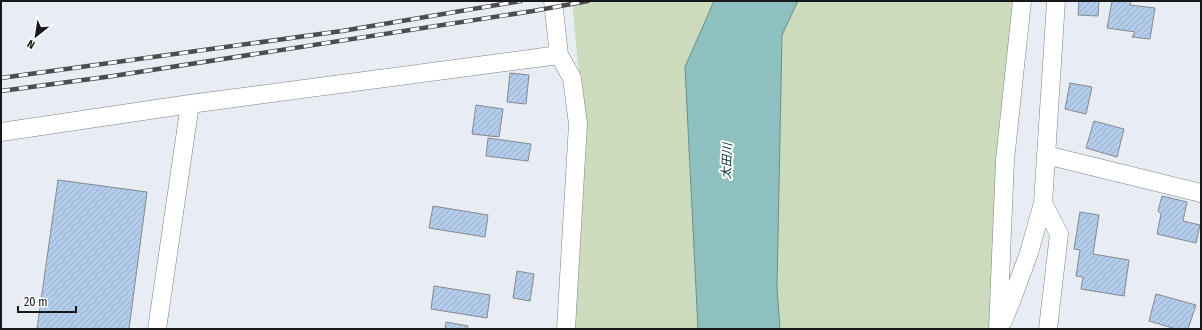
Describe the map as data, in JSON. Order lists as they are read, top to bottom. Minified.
{"water":["太田川"],"scale_bar":"20 m","north":"bottom left"}
